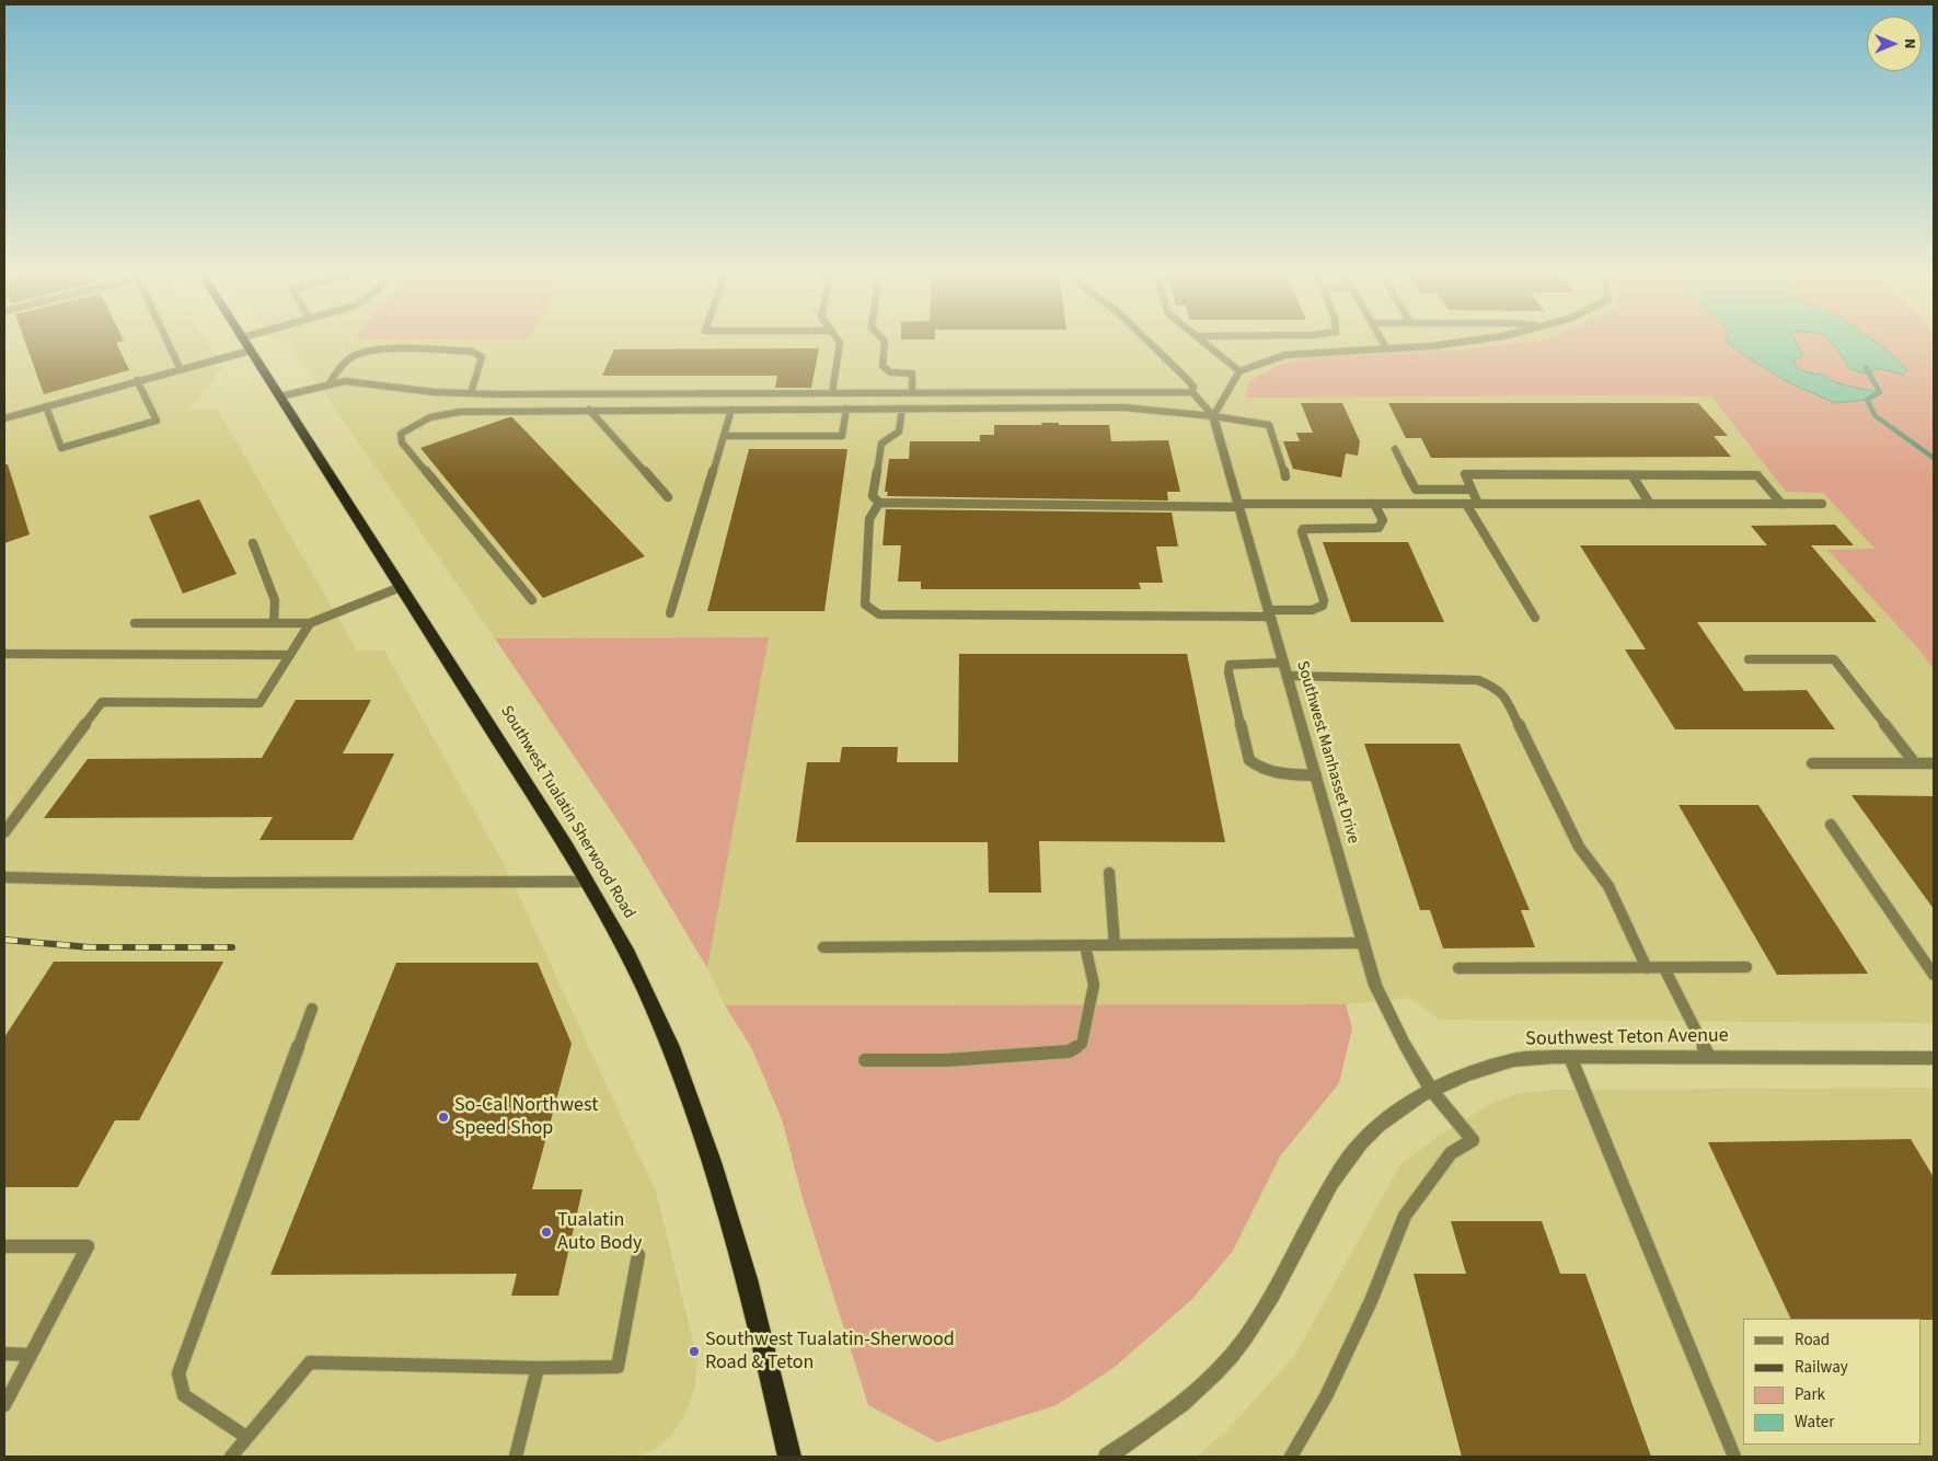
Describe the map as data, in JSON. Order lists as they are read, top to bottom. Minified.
{"streets":{"highway":["Southwest Tualatin Sherwood Road"],"street":["Southwest Manhasset Drive","Southwest Teton Avenue"]},"crossings":[["Southwest Manhasset Drive","Southwest Teton Avenue"]],"places":["So-Cal Northwest Speed Shop","Tualatin Auto Body","Southwest Tualatin-Sherwood Road & Teton"],"legend":["Road","Railway","Park","Water"],"north":"right"}
